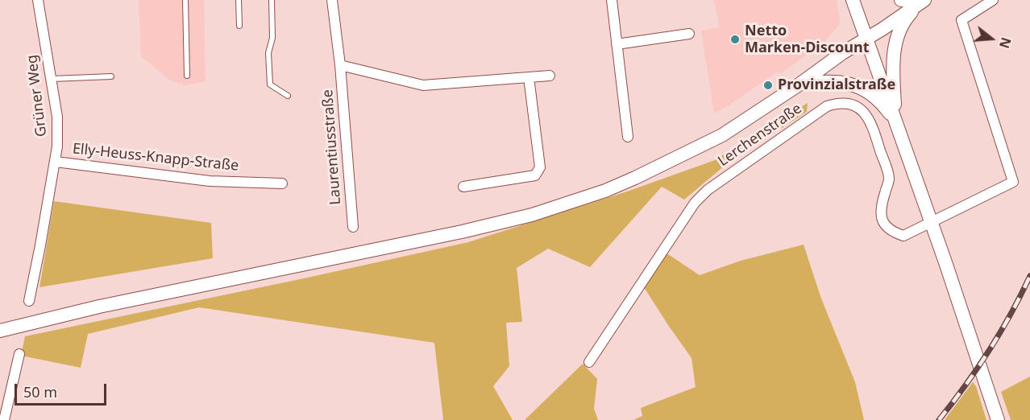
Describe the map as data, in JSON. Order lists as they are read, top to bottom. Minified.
{"streets":{"street":["Grüner Weg","Lerchenstraße","Laurentiusstraße","Elly-Heuss-Knapp-Straße"]},"crossings":[["Grüner Weg","Elly-Heuss-Knapp-Straße"]],"places":["Netto Marken-Discount","Provinzialstraße"],"scale_bar":"50 m","north":"right"}
